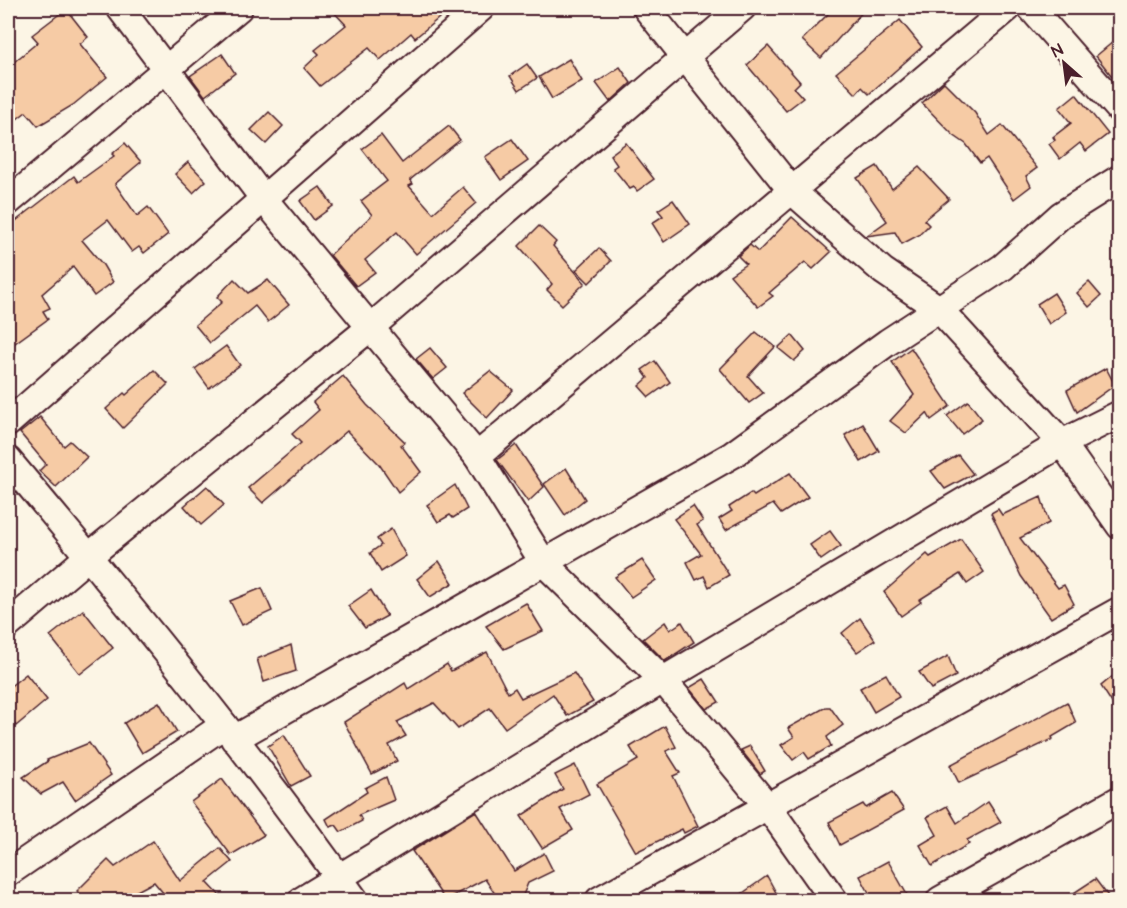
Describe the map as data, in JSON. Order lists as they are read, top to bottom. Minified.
{"north":"top left"}
